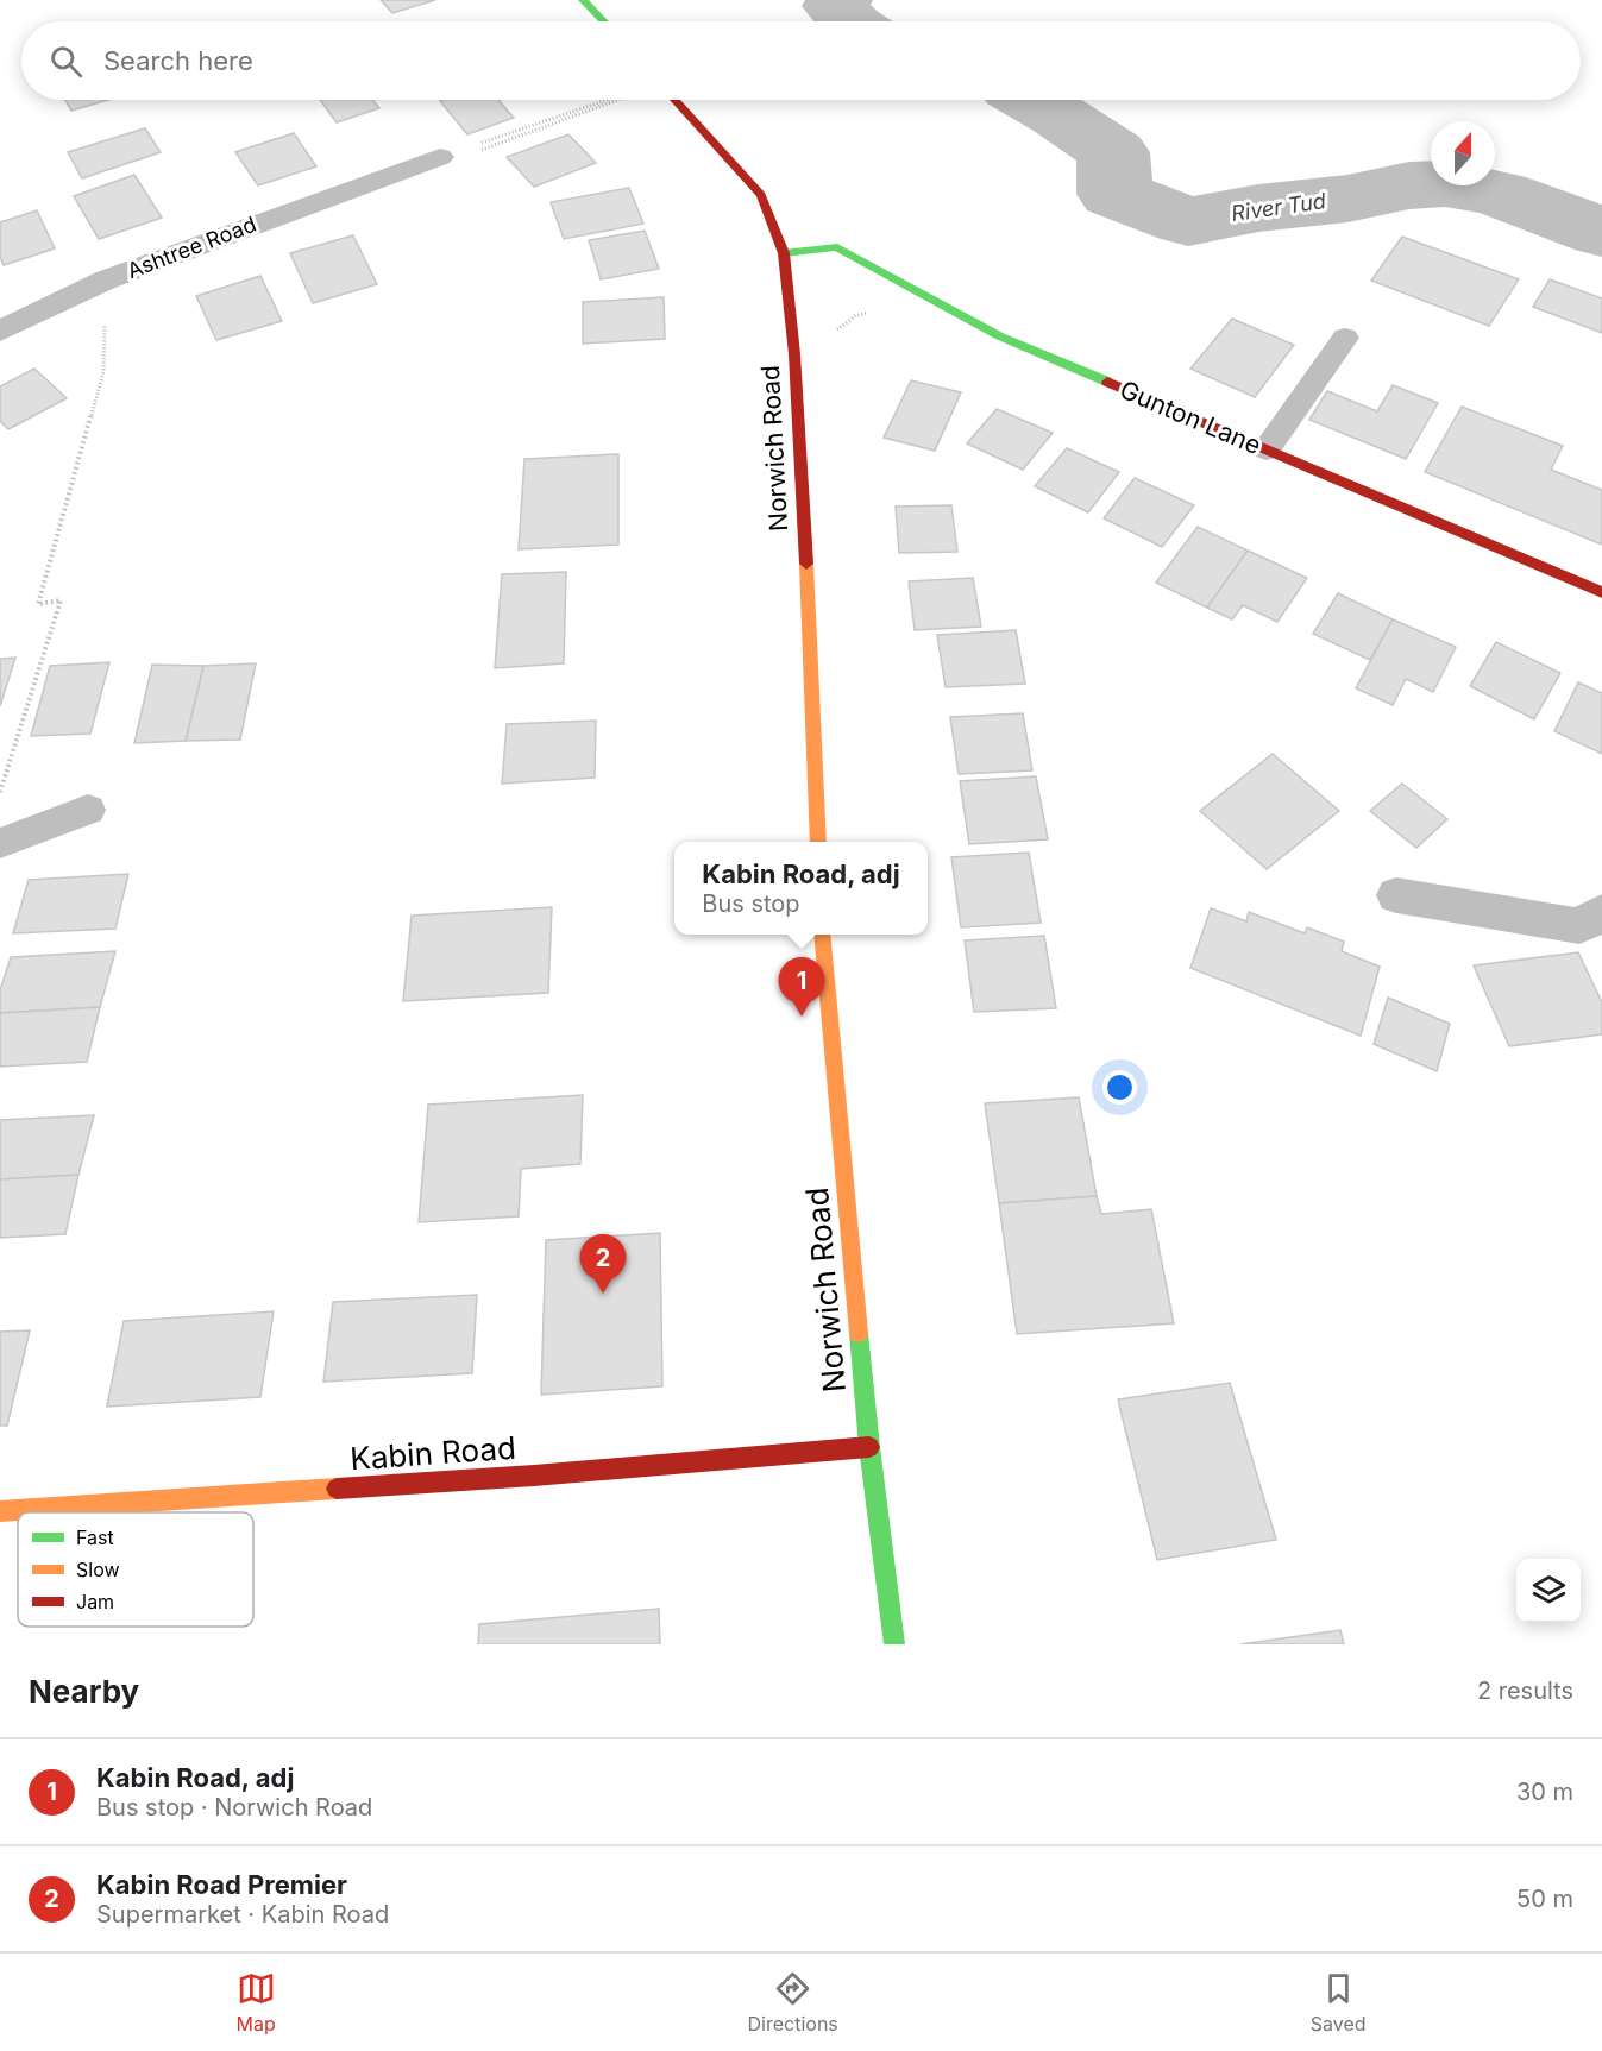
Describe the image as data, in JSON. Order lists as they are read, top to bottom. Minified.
{"streets":{"street":["Ashtree Road","Gunton Lane","Norwich Road","Kabin Road"]},"crossings":[["Gunton Lane","Norwich Road"],["Norwich Road","Kabin Road"]],"water":["River Tud"],"legend":["Fast","Slow","Jam"],"north":"top","page":{"search":"Search here","popup":["Kabin Road, adj","Bus stop"],"pins":["1","2"],"heading":["Nearby","2 results"],"list":[{"mark":"1","name":"Kabin Road, adj","note":"Bus stop · Norwich Road","value":"30 m"},{"mark":"2","name":"Kabin Road Premier","note":"Supermarket · Kabin Road","value":"50 m"}],"nav":["Map","Directions","Saved"]}}
